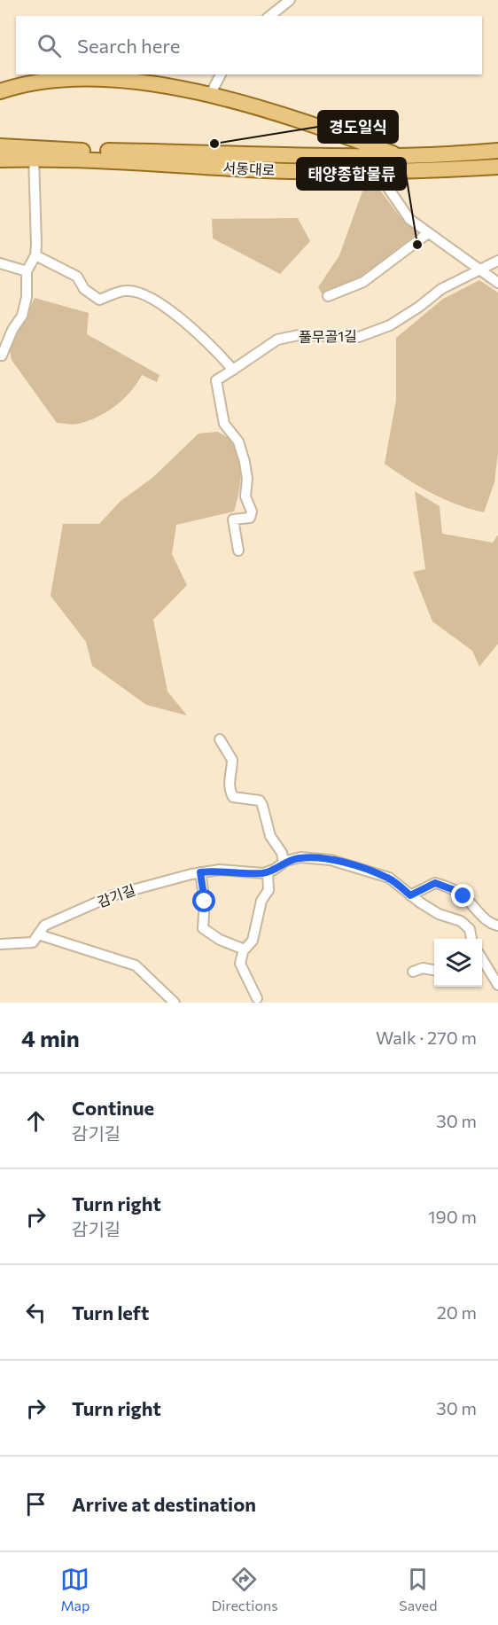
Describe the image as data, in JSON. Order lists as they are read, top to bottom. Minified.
{"streets":{"main road":["서동대로"],"street":["풀무골1길","감기길"]},"places":["경도일식","태양종합물류"],"page":{"search":"Search here","heading":["4 min","Walk · 270 m"],"list":[["Continue","감기길","30 m"],["Turn right","감기길","190 m"],["Turn left","20 m"],["Turn right","30 m"],"Arrive at destination"],"nav":["Map","Directions","Saved"]}}
